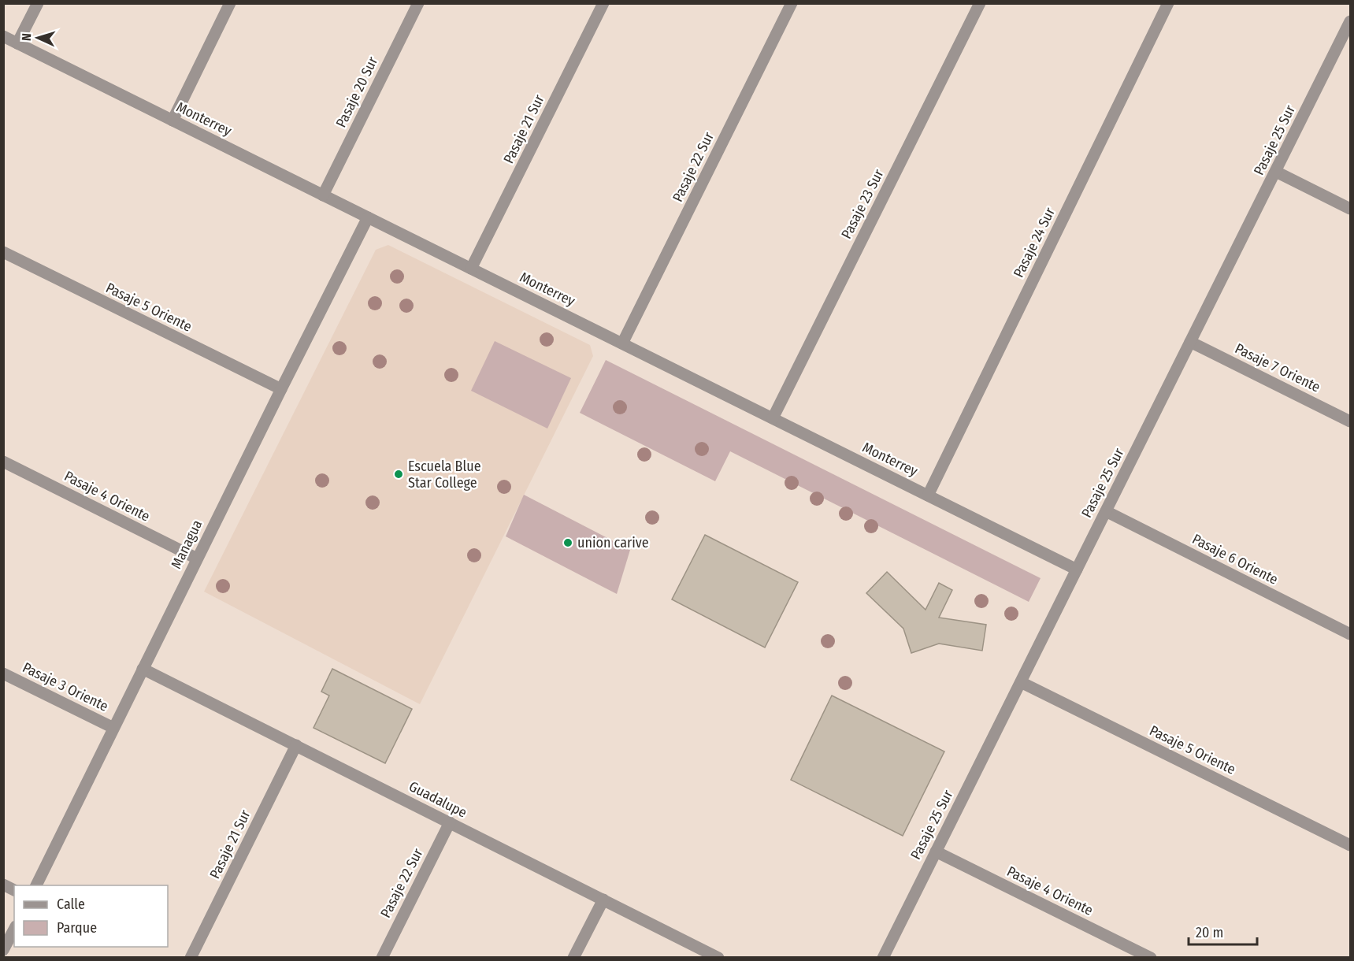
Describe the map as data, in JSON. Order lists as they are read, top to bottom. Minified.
{"streets":{"street":["Pasaje 20 Sur","Monterrey","Pasaje 21 Sur","Pasaje 25 Sur","Pasaje 22 Sur","Pasaje 23 Sur","Pasaje 24 Sur","Pasaje 5 Oriente","Pasaje 7 Oriente","Pasaje 4 Oriente","Managua","Pasaje 6 Oriente","Pasaje 3 Oriente","Guadalupe"]},"crossings":[["Pasaje 20 Sur","Monterrey"],["Monterrey","Pasaje 21 Sur"],["Monterrey","Pasaje 25 Sur"],["Monterrey","Pasaje 22 Sur"],["Monterrey","Pasaje 23 Sur"],["Monterrey","Pasaje 24 Sur"],["Monterrey","Managua"],["Pasaje 21 Sur","Guadalupe"],["Pasaje 25 Sur","Pasaje 5 Oriente"],["Pasaje 25 Sur","Pasaje 7 Oriente"],["Pasaje 25 Sur","Pasaje 4 Oriente"],["Pasaje 25 Sur","Pasaje 6 Oriente"],["Pasaje 22 Sur","Guadalupe"],["Pasaje 5 Oriente","Managua"],["Pasaje 4 Oriente","Managua"],["Managua","Pasaje 3 Oriente"],["Managua","Guadalupe"]],"places":["Escuela Blue Star College","union carive"],"legend":["Calle","Parque"],"scale_bar":"20 m","north":"left"}
